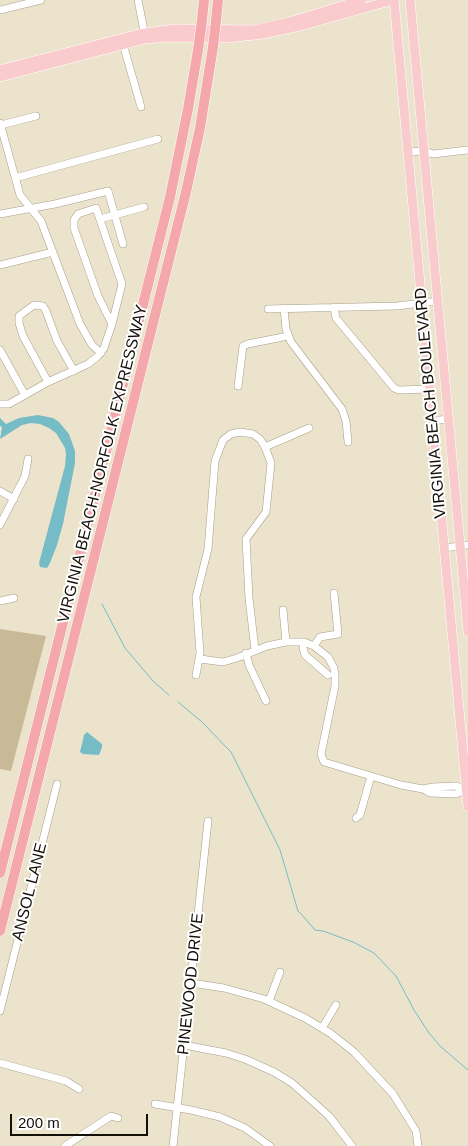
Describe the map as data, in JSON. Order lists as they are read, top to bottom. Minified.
{"streets":{"highway":["VIRGINIA BEACH-NORFOLK EXPRESSWAY"],"main road":["VIRGINIA BEACH BOULEVARD"],"street":["ANSOL LANE","PINEWOOD DRIVE"]},"scale_bar":"200 m"}
